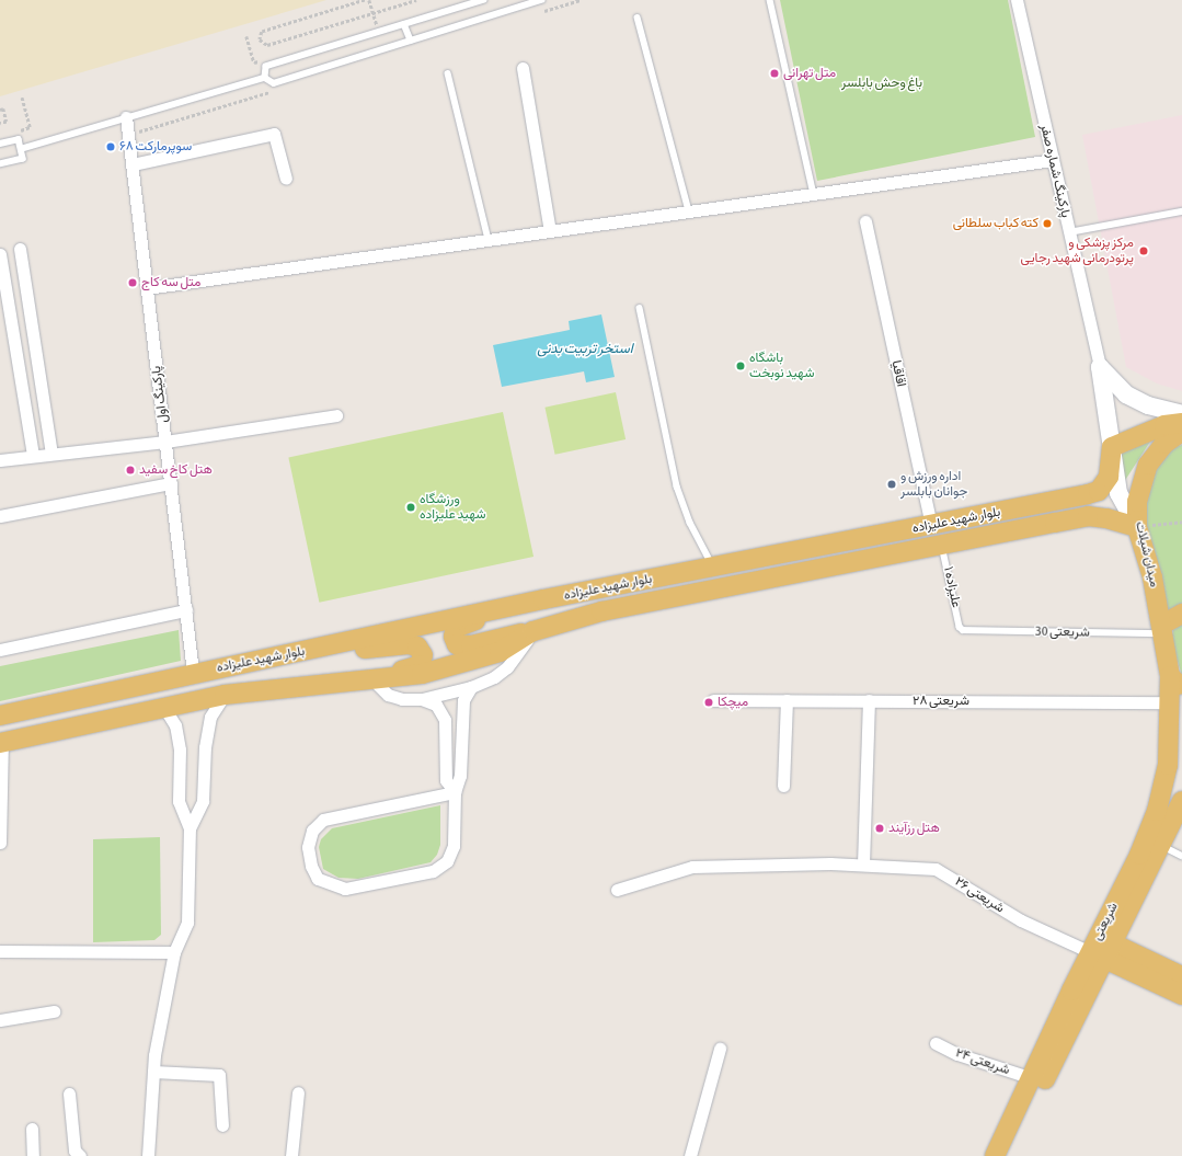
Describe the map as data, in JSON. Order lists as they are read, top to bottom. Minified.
{"streets":{"main road":["بلوار شهید علیزاده","میدان شیلات","شریعتی"],"street":["پارکینگ شماره صفر","اقاقیا","پارکینگ اول","شریعتی ۲۸","شریعتی ۲۶","شریعتی ۲۴"],"lane":["علیزاده ۱","شریعتی 30"]},"crossings":[["اقاقیا","بلوار شهید علیزاده"],["پارکینگ اول","بلوار شهید علیزاده"],["بلوار شهید علیزاده","میدان شیلات"],["بلوار شهید علیزاده","علیزاده ۱"],["میدان شیلات","شریعتی 30"],["میدان شیلات","شریعتی ۲۸"],["میدان شیلات","شریعتی"],["علیزاده ۱","شریعتی 30"],["شریعتی ۲۸","شریعتی"],["شریعتی ۲۶","شریعتی"],["شریعتی","شریعتی ۲۴"]],"water":["استخر تربیت بدنی"],"parks":["باغ وحش بابلسر"],"places":["متل تهرانی","سوپرمارکت ۶۸","کته کباب سلطانی","مرکز پزشکی و پرتودرمانی شهید رجایی","متل سه کاج","باشگاه شهید نوبخت","هتل کاخ سفید","اداره ورزش و جوانان بابلسر","ورزشگاه شهید علیزاده","میچکا","هتل رزآیند"]}
